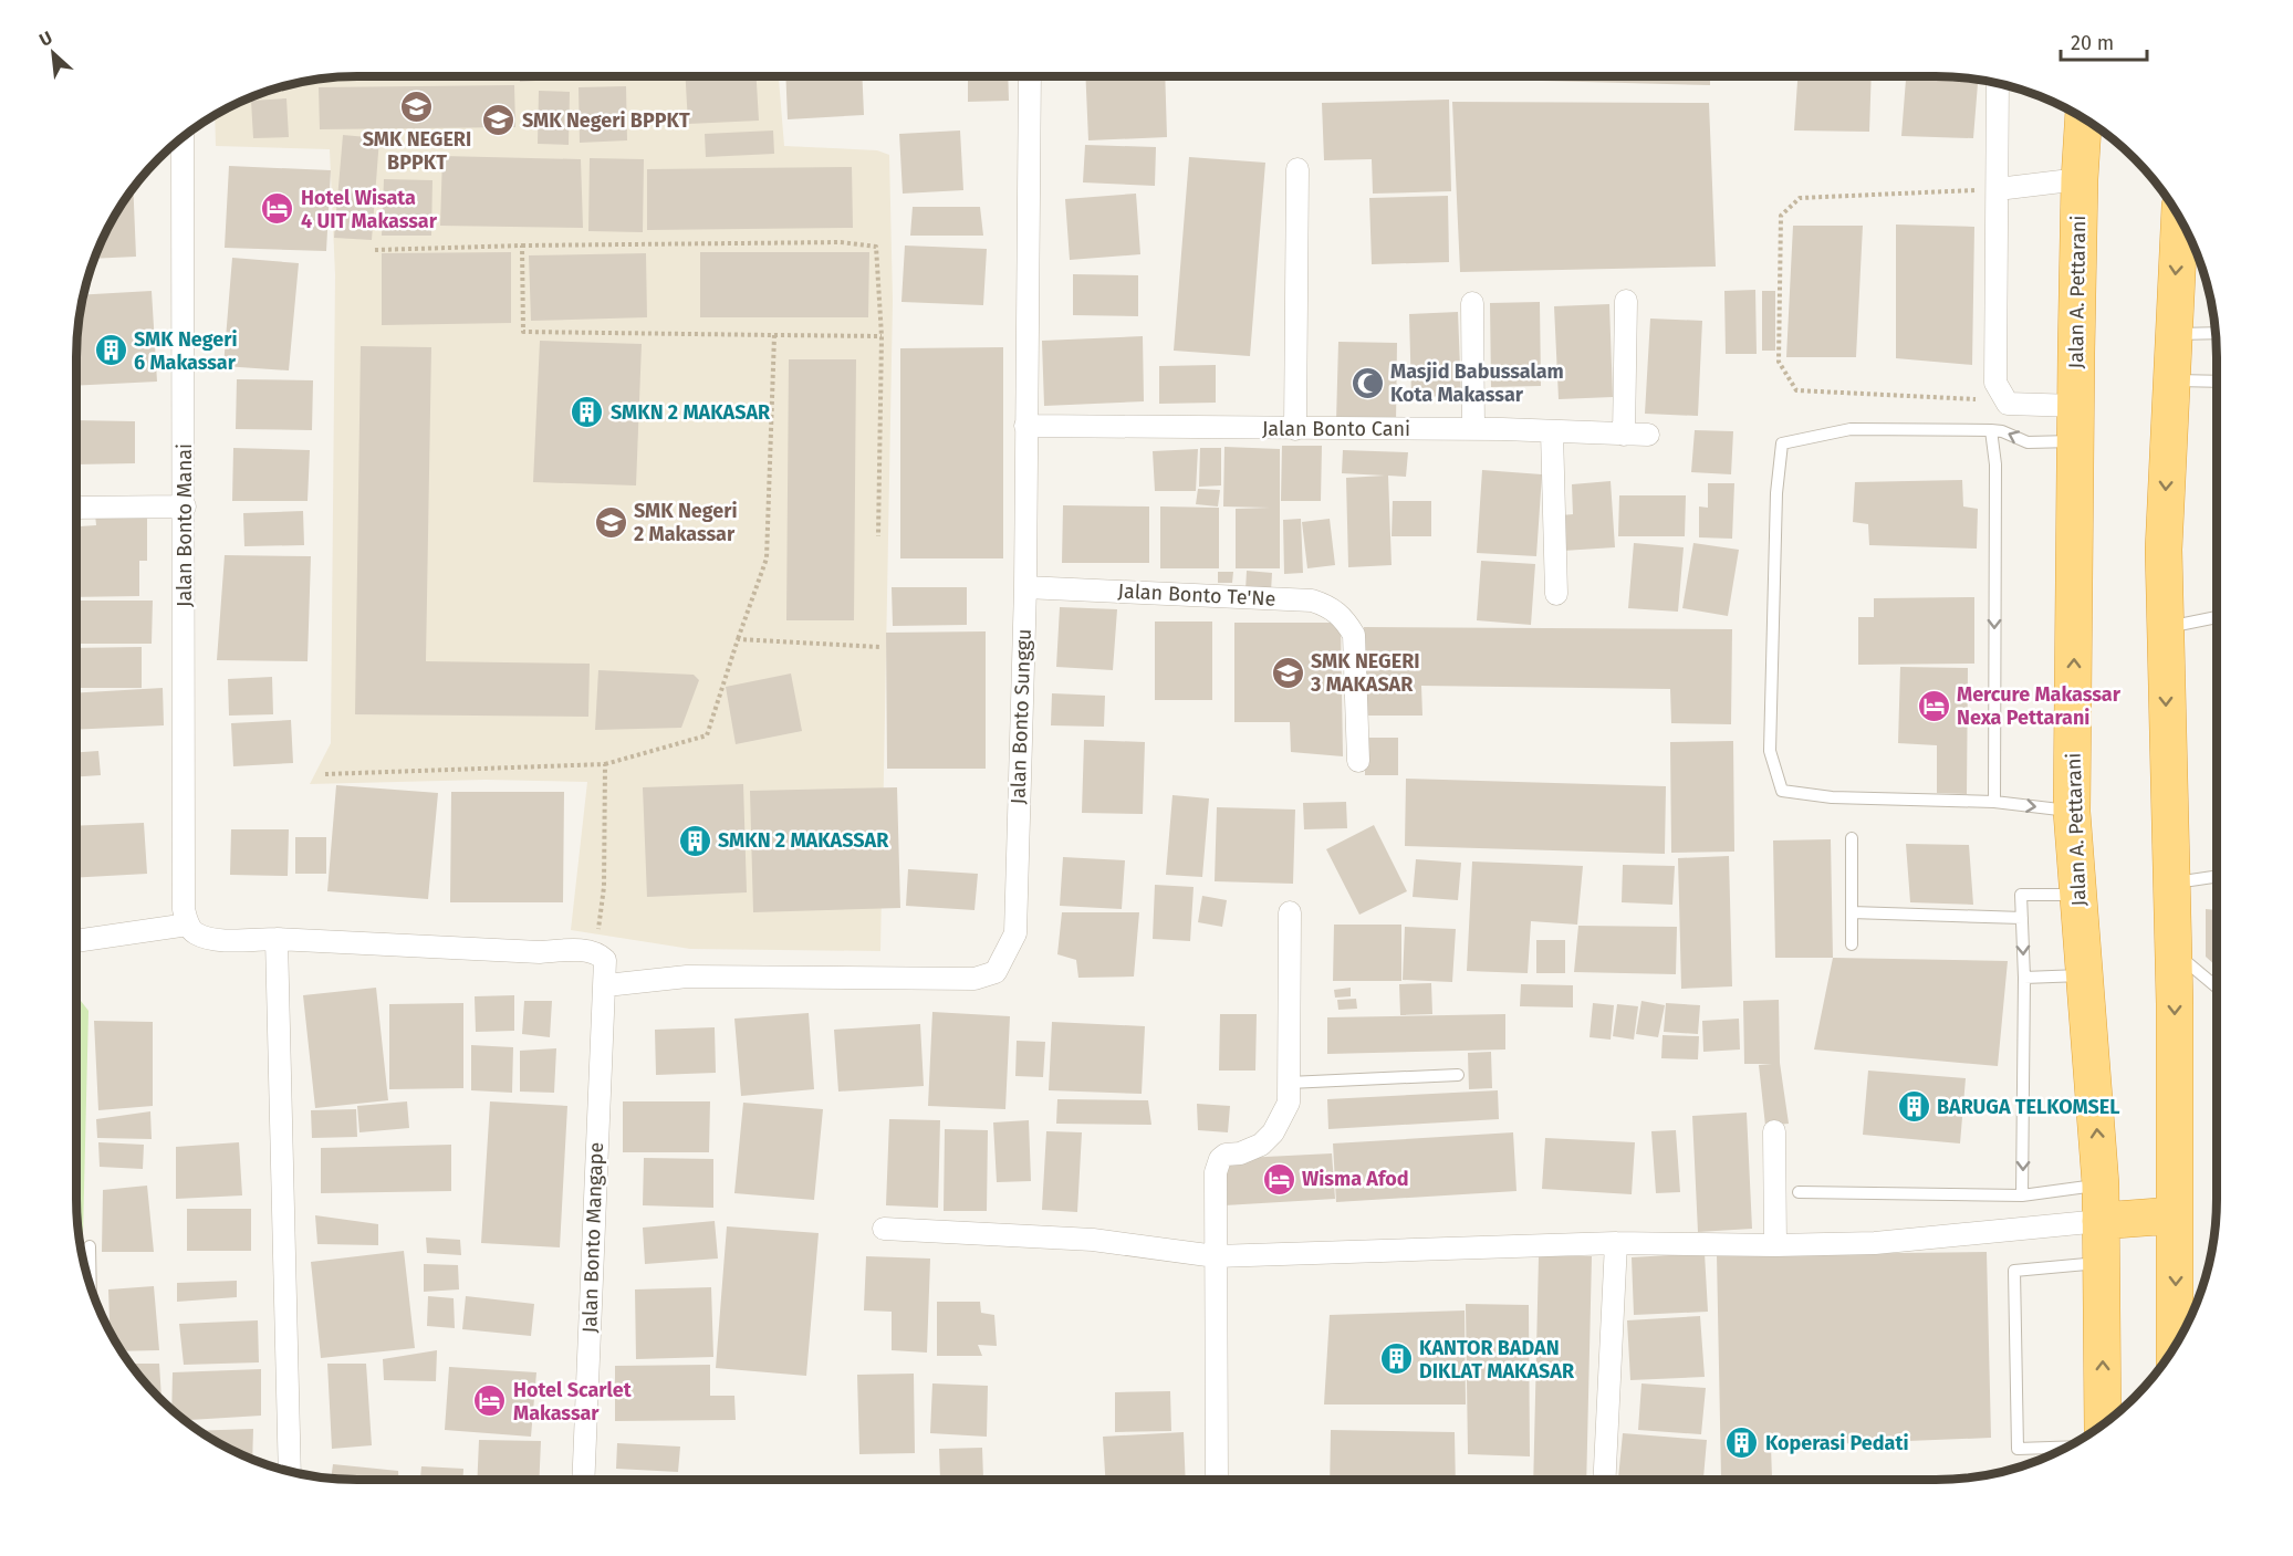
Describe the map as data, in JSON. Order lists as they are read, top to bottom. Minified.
{"streets":{"highway":["Jalan A. Pettarani"],"street":["Jalan Bonto Cani","Jalan Bonto Manai","Jalan Bonto Te'Ne","Jalan Bonto Sunggu","Jalan Bonto Mangape"]},"crossings":[["Jalan Bonto Cani","Jalan Bonto Sunggu"],["Jalan Bonto Te'Ne","Jalan Bonto Sunggu"],["Jalan Bonto Sunggu","Jalan Bonto Mangape"]],"places":{"school or university":["SMK NEGERI BPPKT","SMK Negeri BPPKT","SMK Negeri 2 Makassar","SMK NEGERI 3 MAKASAR"],"hotel":["Hotel Wisata 4 UIT Makassar","Mercure Makassar Nexa Pettarani","Wisma Afod","Hotel Scarlet Makassar"],"building":["SMK Negeri 6 Makassar","SMKN 2 MAKASAR","SMKN 2 MAKASSAR","BARUGA TELKOMSEL","KANTOR BADAN DIKLAT MAKASAR","Koperasi Pedati"],"mosque":["Masjid Babussalam Kota Makassar"]},"scale_bar":"20 m","north":"top left"}
